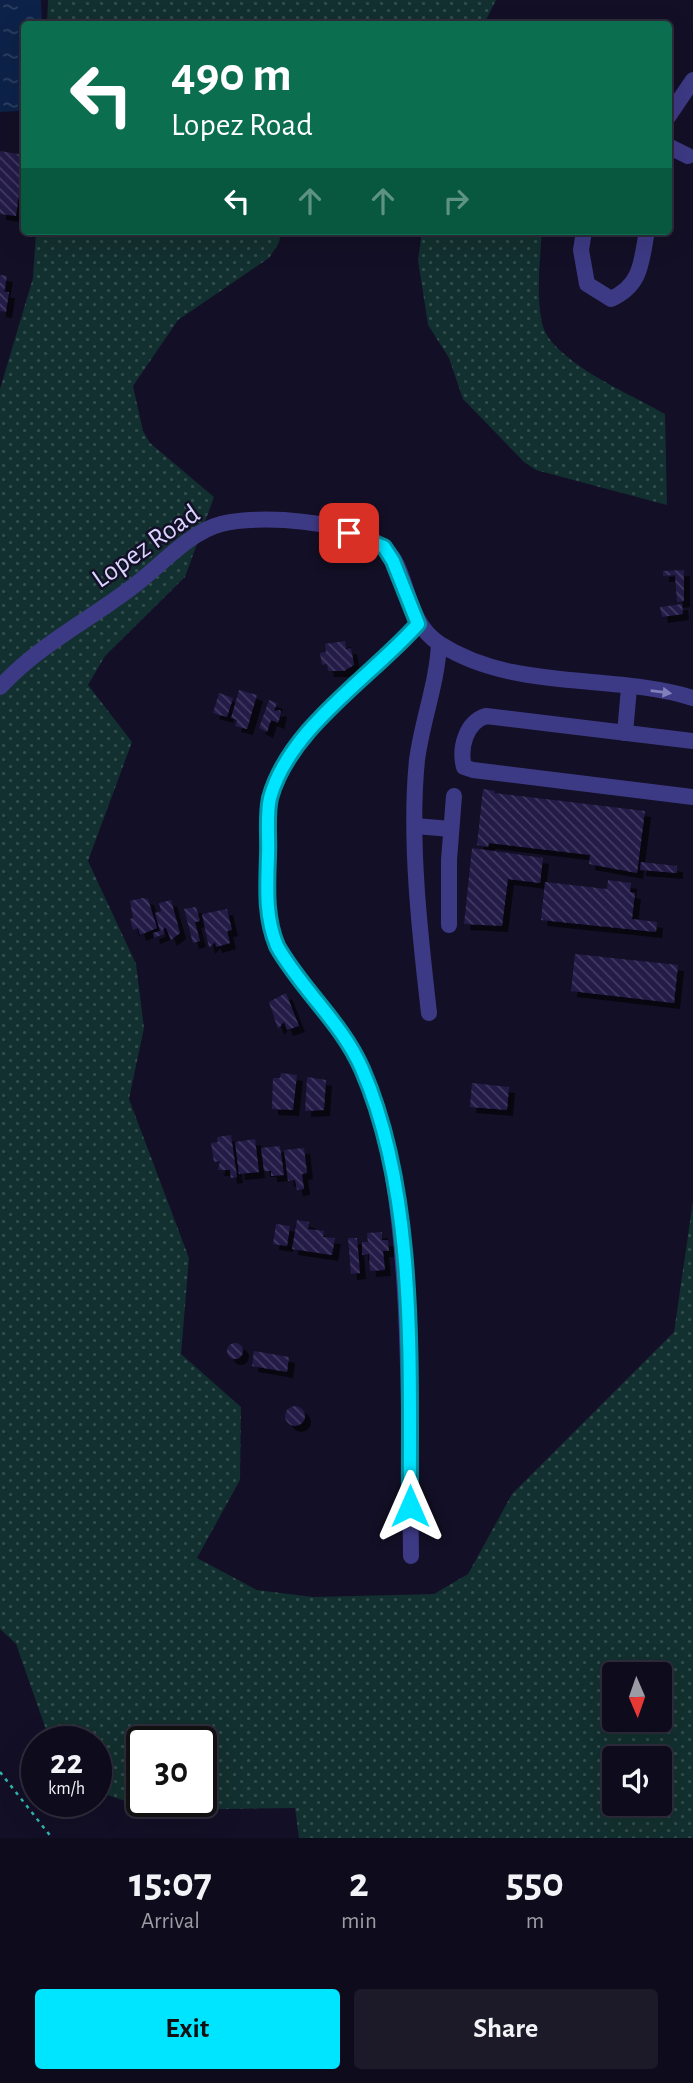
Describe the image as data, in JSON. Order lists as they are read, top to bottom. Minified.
{"streets":{"street":["Lopez Road"]},"north":"bottom","page":{"turn":["490 m","Lopez Road"],"speed":"22 km/h","limit":"30","eta":["15:07","Arrival","2","min","550","m"],"buttons":["Exit","Share"]}}
